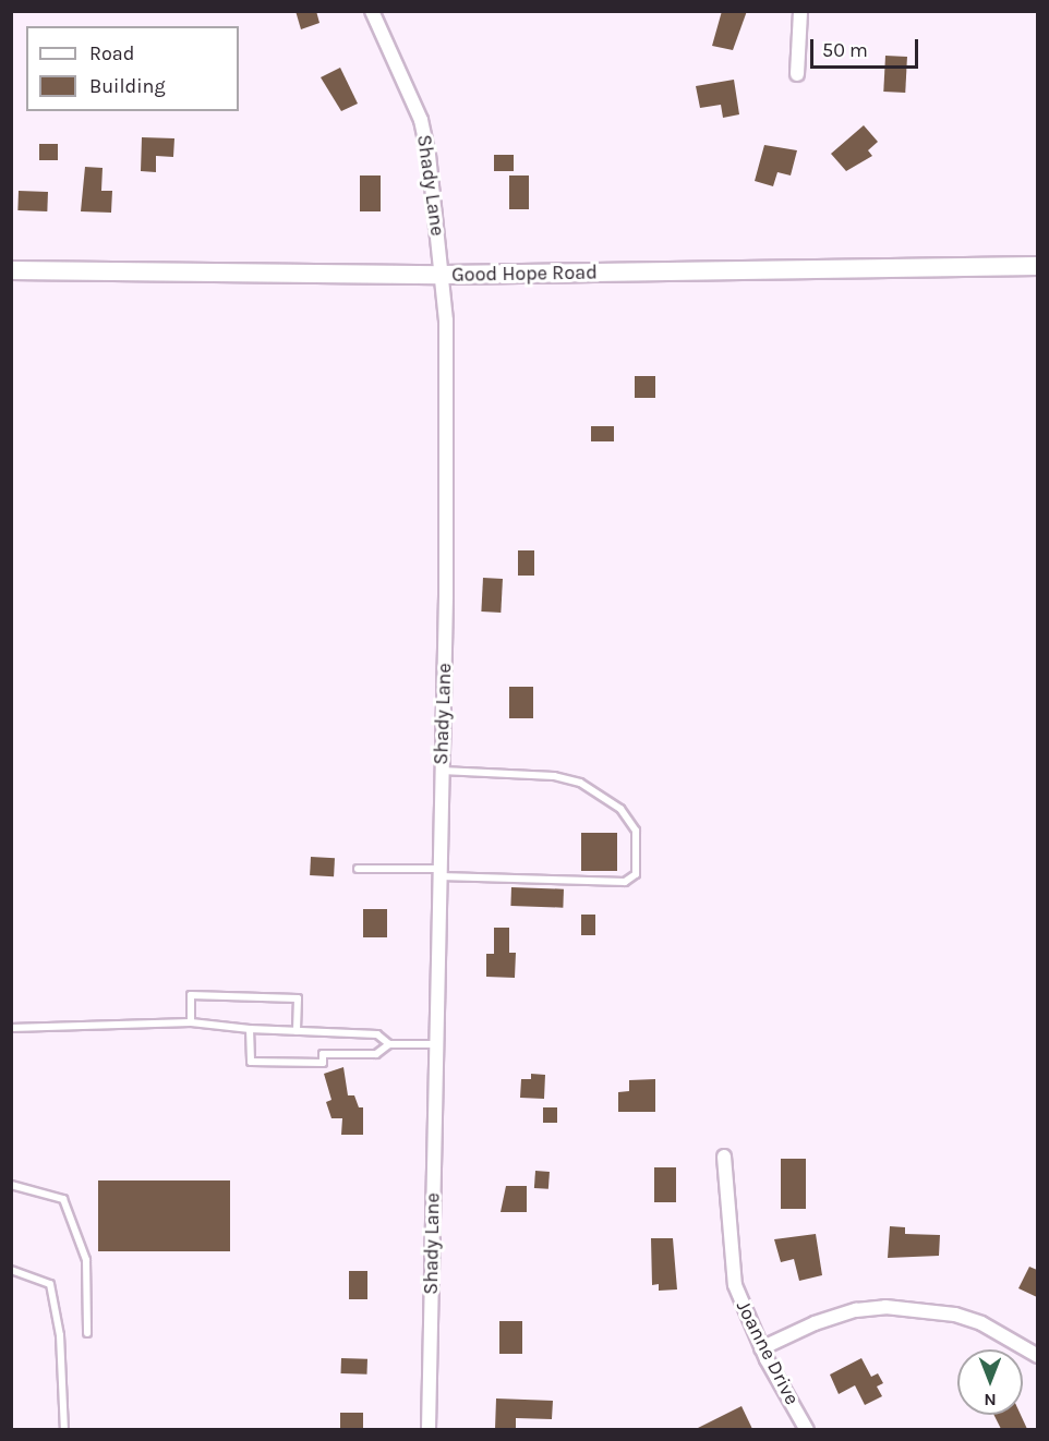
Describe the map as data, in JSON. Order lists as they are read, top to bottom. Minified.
{"streets":{"main road":["Good Hope Road"],"street":["Shady Lane","Joanne Drive"]},"crossings":[["Shady Lane","Good Hope Road"]],"legend":["Road","Building"],"scale_bar":"50 m","north":"bottom"}
